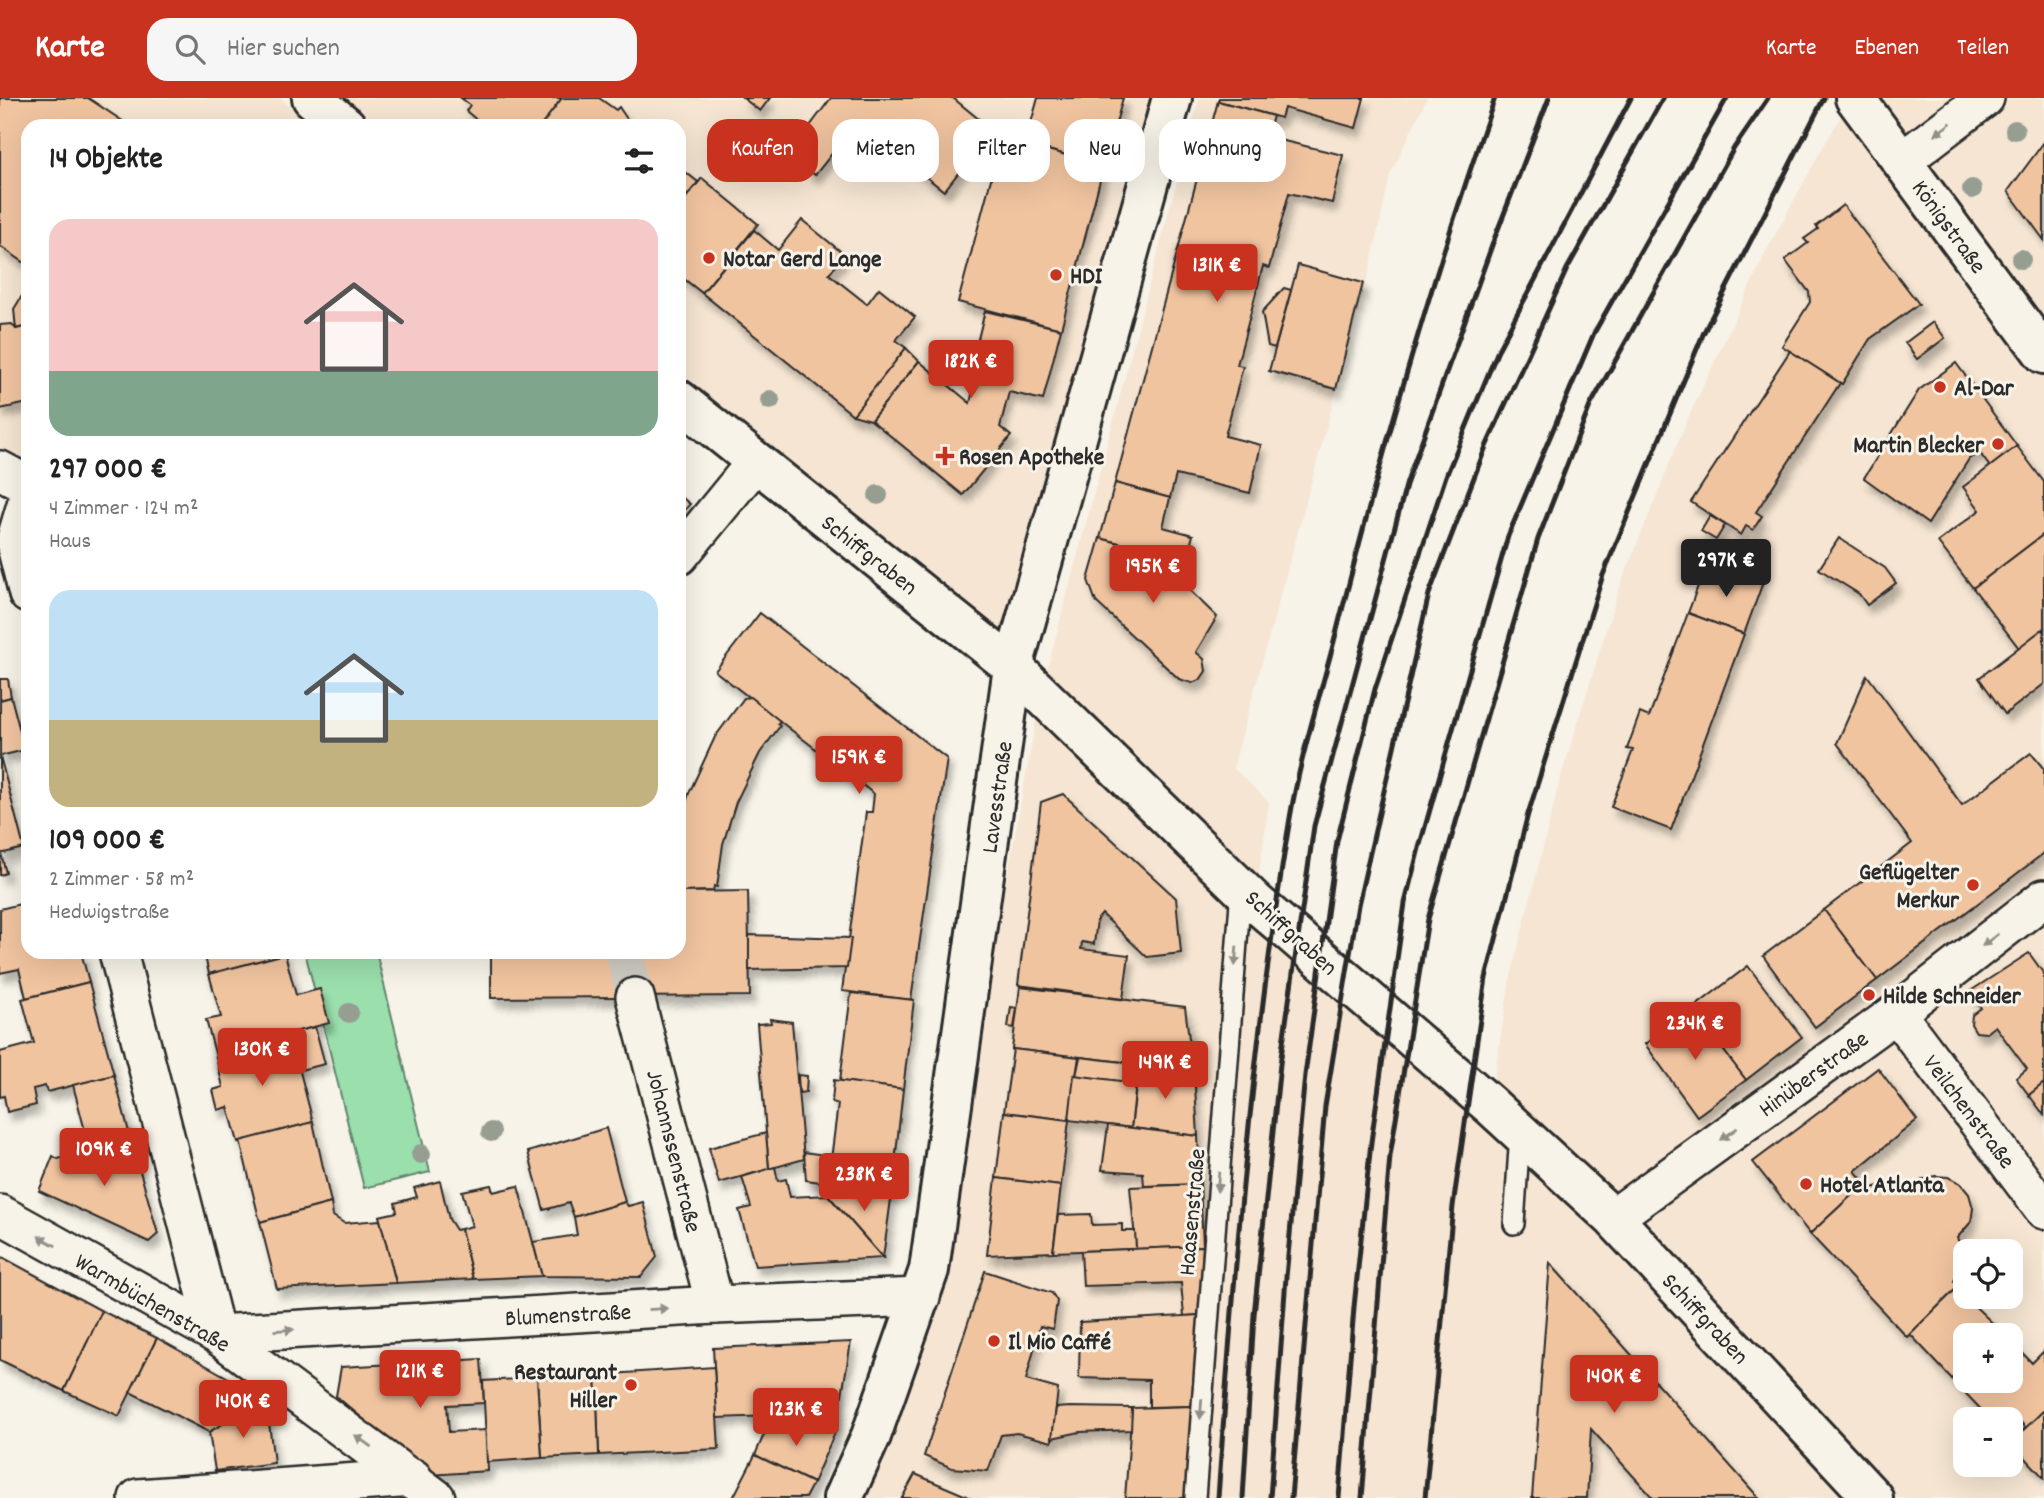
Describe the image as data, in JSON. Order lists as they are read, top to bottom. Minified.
{"streets":{"street":["Königstraße","Schiffgraben","Lavesstraße","Hinüberstraße","Veilchenstraße","Johannssenstraße","Warmbüchenstraße","Blumenstraße"],"lane":["Haasenstraße"]},"crossings":[["Schiffgraben","Lavesstraße"],["Schiffgraben","Hinüberstraße"],["Schiffgraben","Haasenstraße"],["Lavesstraße","Blumenstraße"],["Hinüberstraße","Veilchenstraße"],["Johannssenstraße","Blumenstraße"],["Warmbüchenstraße","Blumenstraße"]],"one_way":["Hinüberstraße","Haasenstraße","Warmbüchenstraße"],"places":{"other":["Notar Gerd Lange","HDI","Al-Dar","Martin Blecker","Geflügelter Merkur","Hilde Schneider","Hotel Atlanta","Il Mio Caffé","Restaurant Hiller"],"health":["Rosen Apotheke"]},"page":{"header":"Karte","search":"Hier suchen","nav":["Karte","Ebenen","Teilen"],"chip":["Kaufen","Mieten","Filter","Neu","Wohnung"],"heading":"14 Objekte","list":[{"name":"297 000 €","note":"4 Zimmer · 124 m² · Haus"},{"name":"109 000 €","note":"2 Zimmer · 58 m² · Hedwigstraße"}],"price":["131K €","182K €","297K €","195K €","159K €","234K €","130K €","149K €","109K €","238K €","121K €","140K €","140K €","123K €"],"map_buttons":["+","−"]}}
